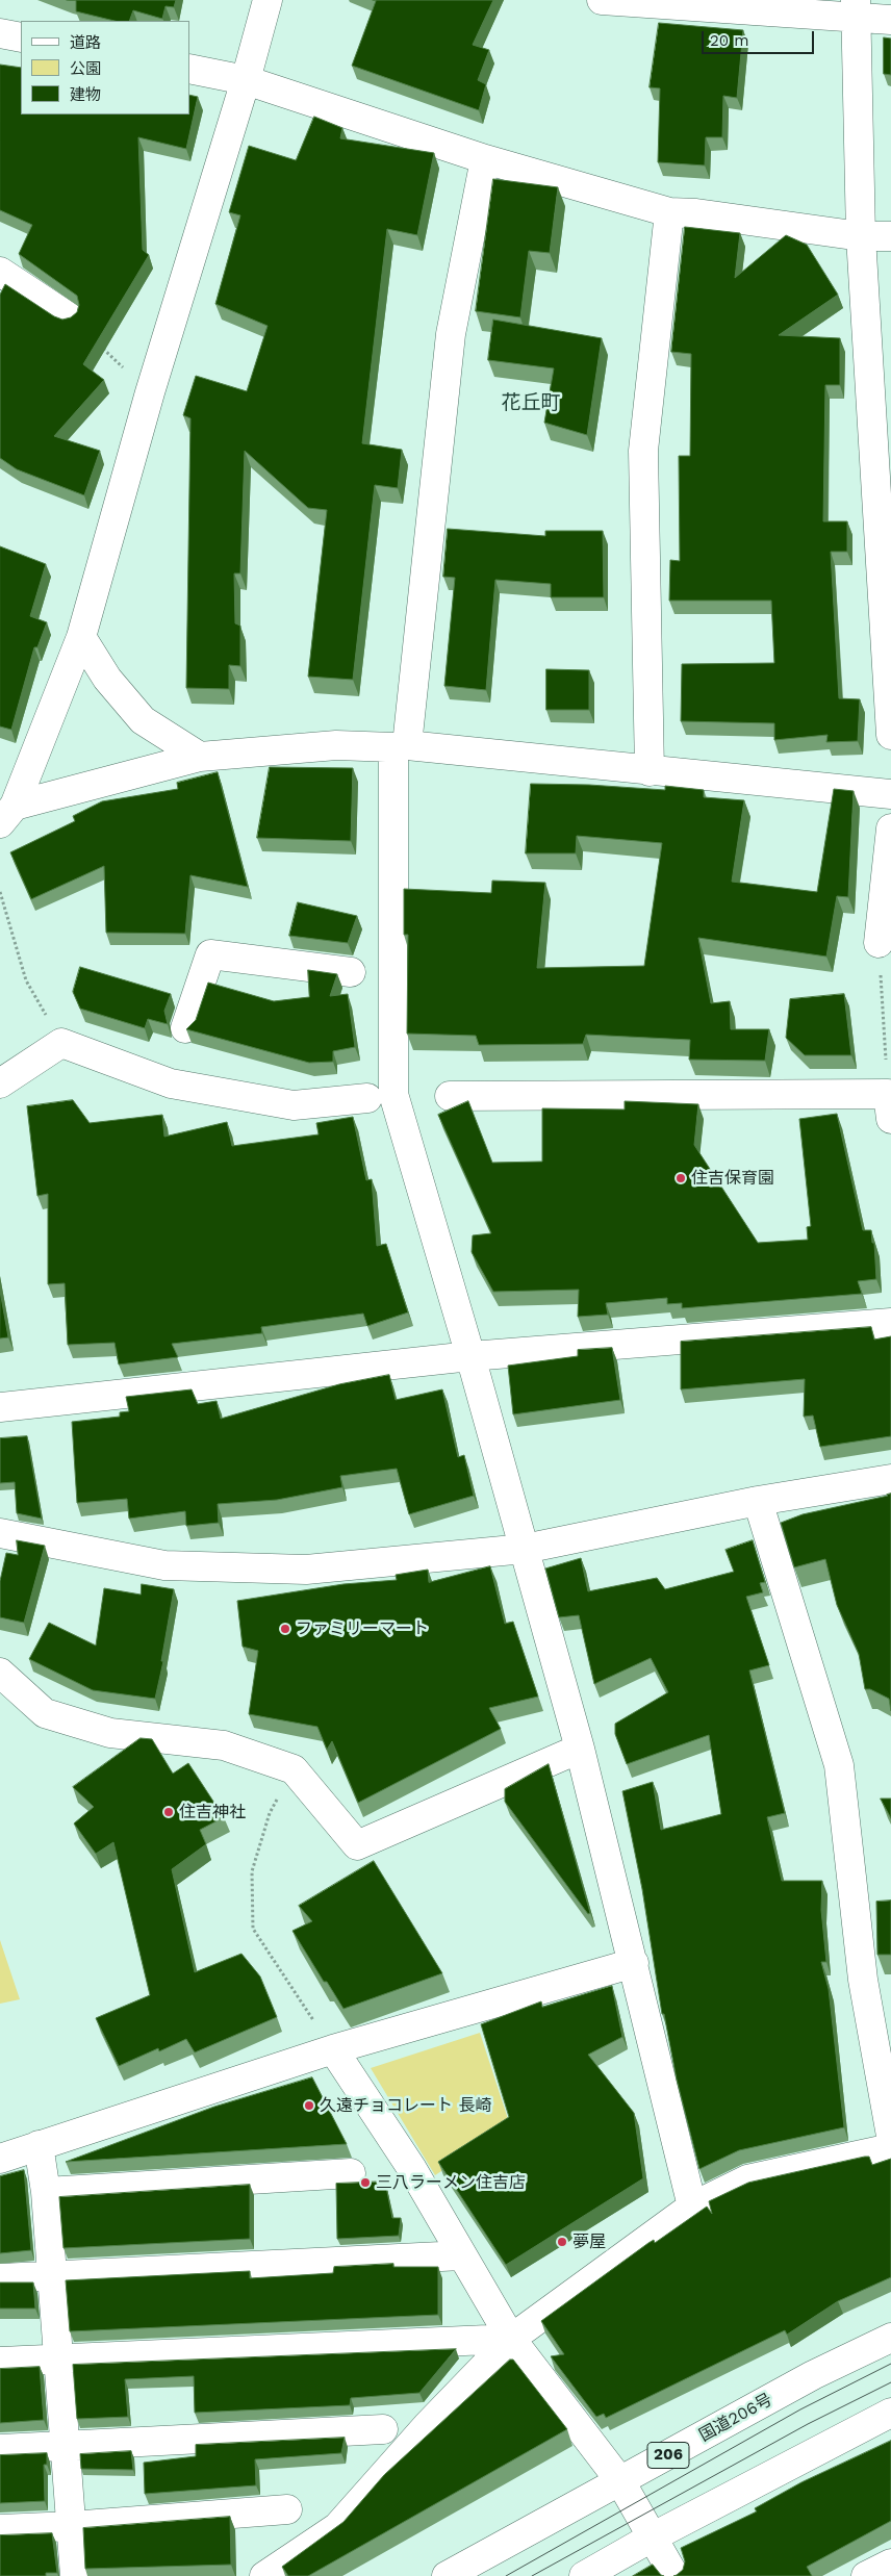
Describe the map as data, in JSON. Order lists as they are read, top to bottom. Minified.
{"streets":{"main road":["国道206号","206"]},"districts":["花丘町"],"places":["住吉保育園","ファミリーマート","住吉神社","久遠チョコレート 長崎","三八ラーメン住吉店","夢屋"],"legend":["道路","公園","建物"],"scale_bar":"20 m"}
